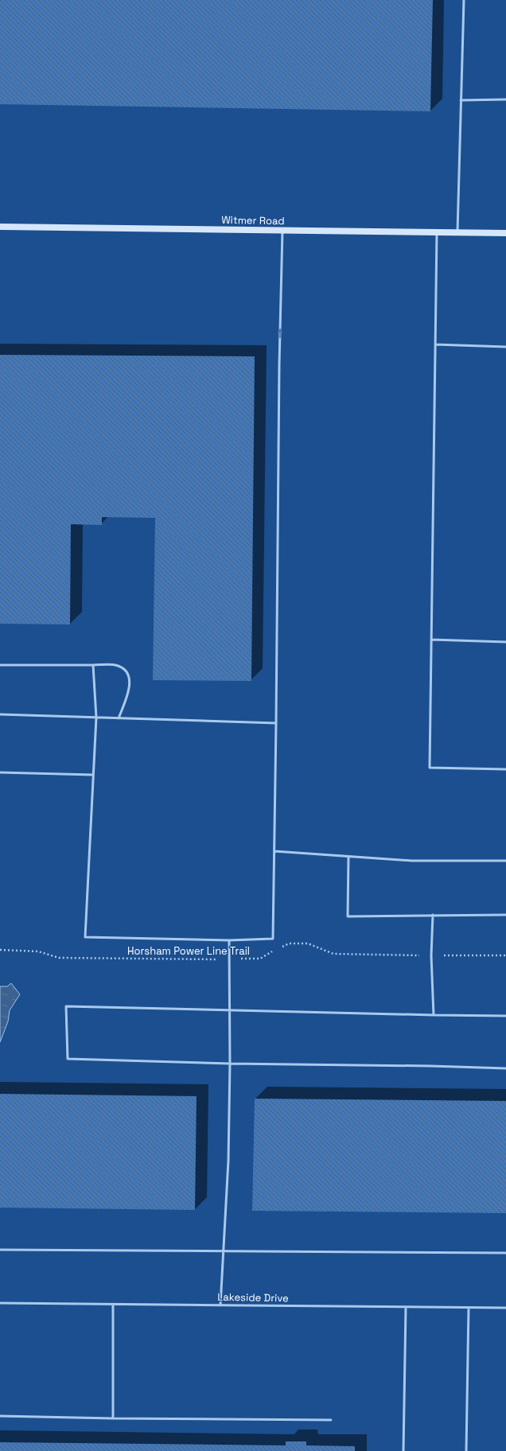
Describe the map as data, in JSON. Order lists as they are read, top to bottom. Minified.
{"streets":{"street":["Witmer Road"],"lane":["Lakeside Drive"],"path":["Horsham Power Line Trail"]}}
